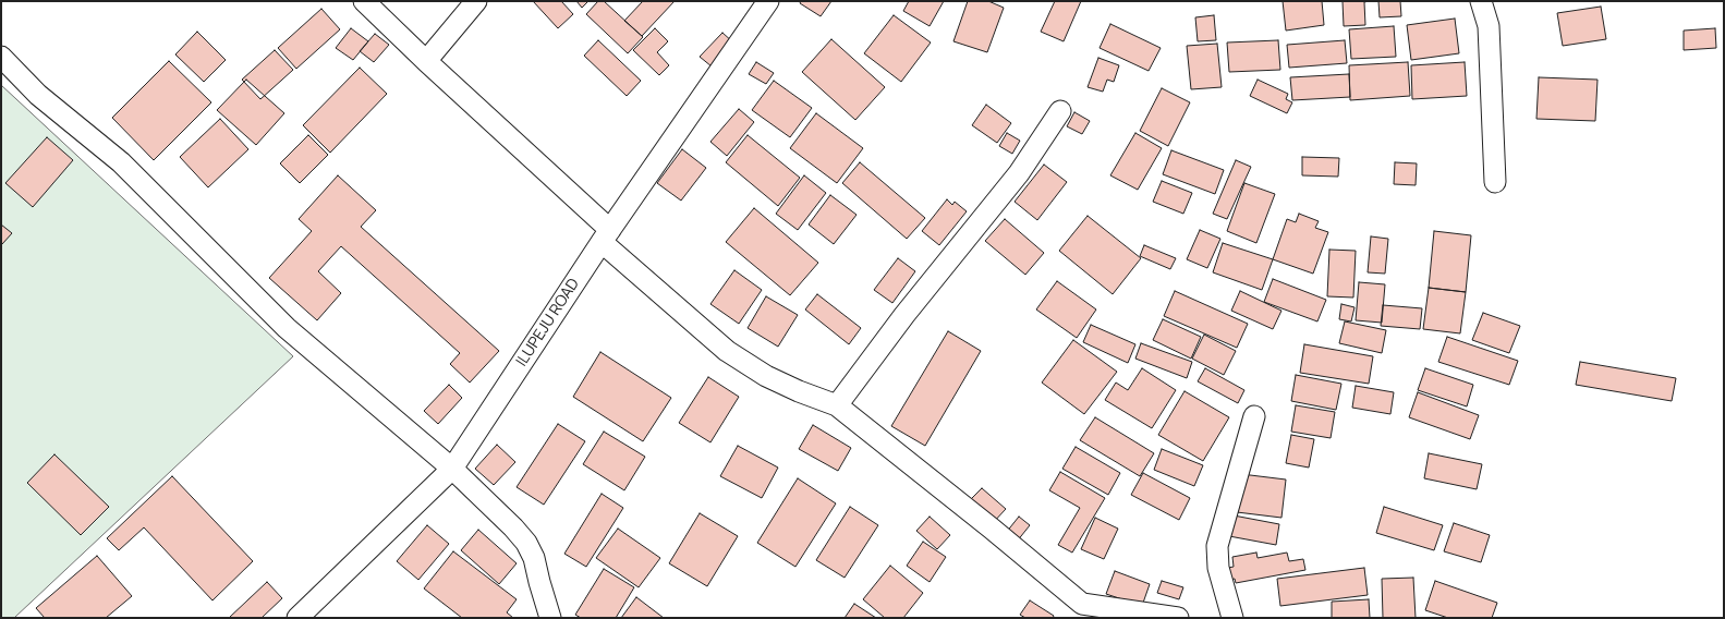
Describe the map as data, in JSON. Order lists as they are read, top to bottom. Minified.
{"streets":{"street":["ILUPEJU ROAD"]}}
